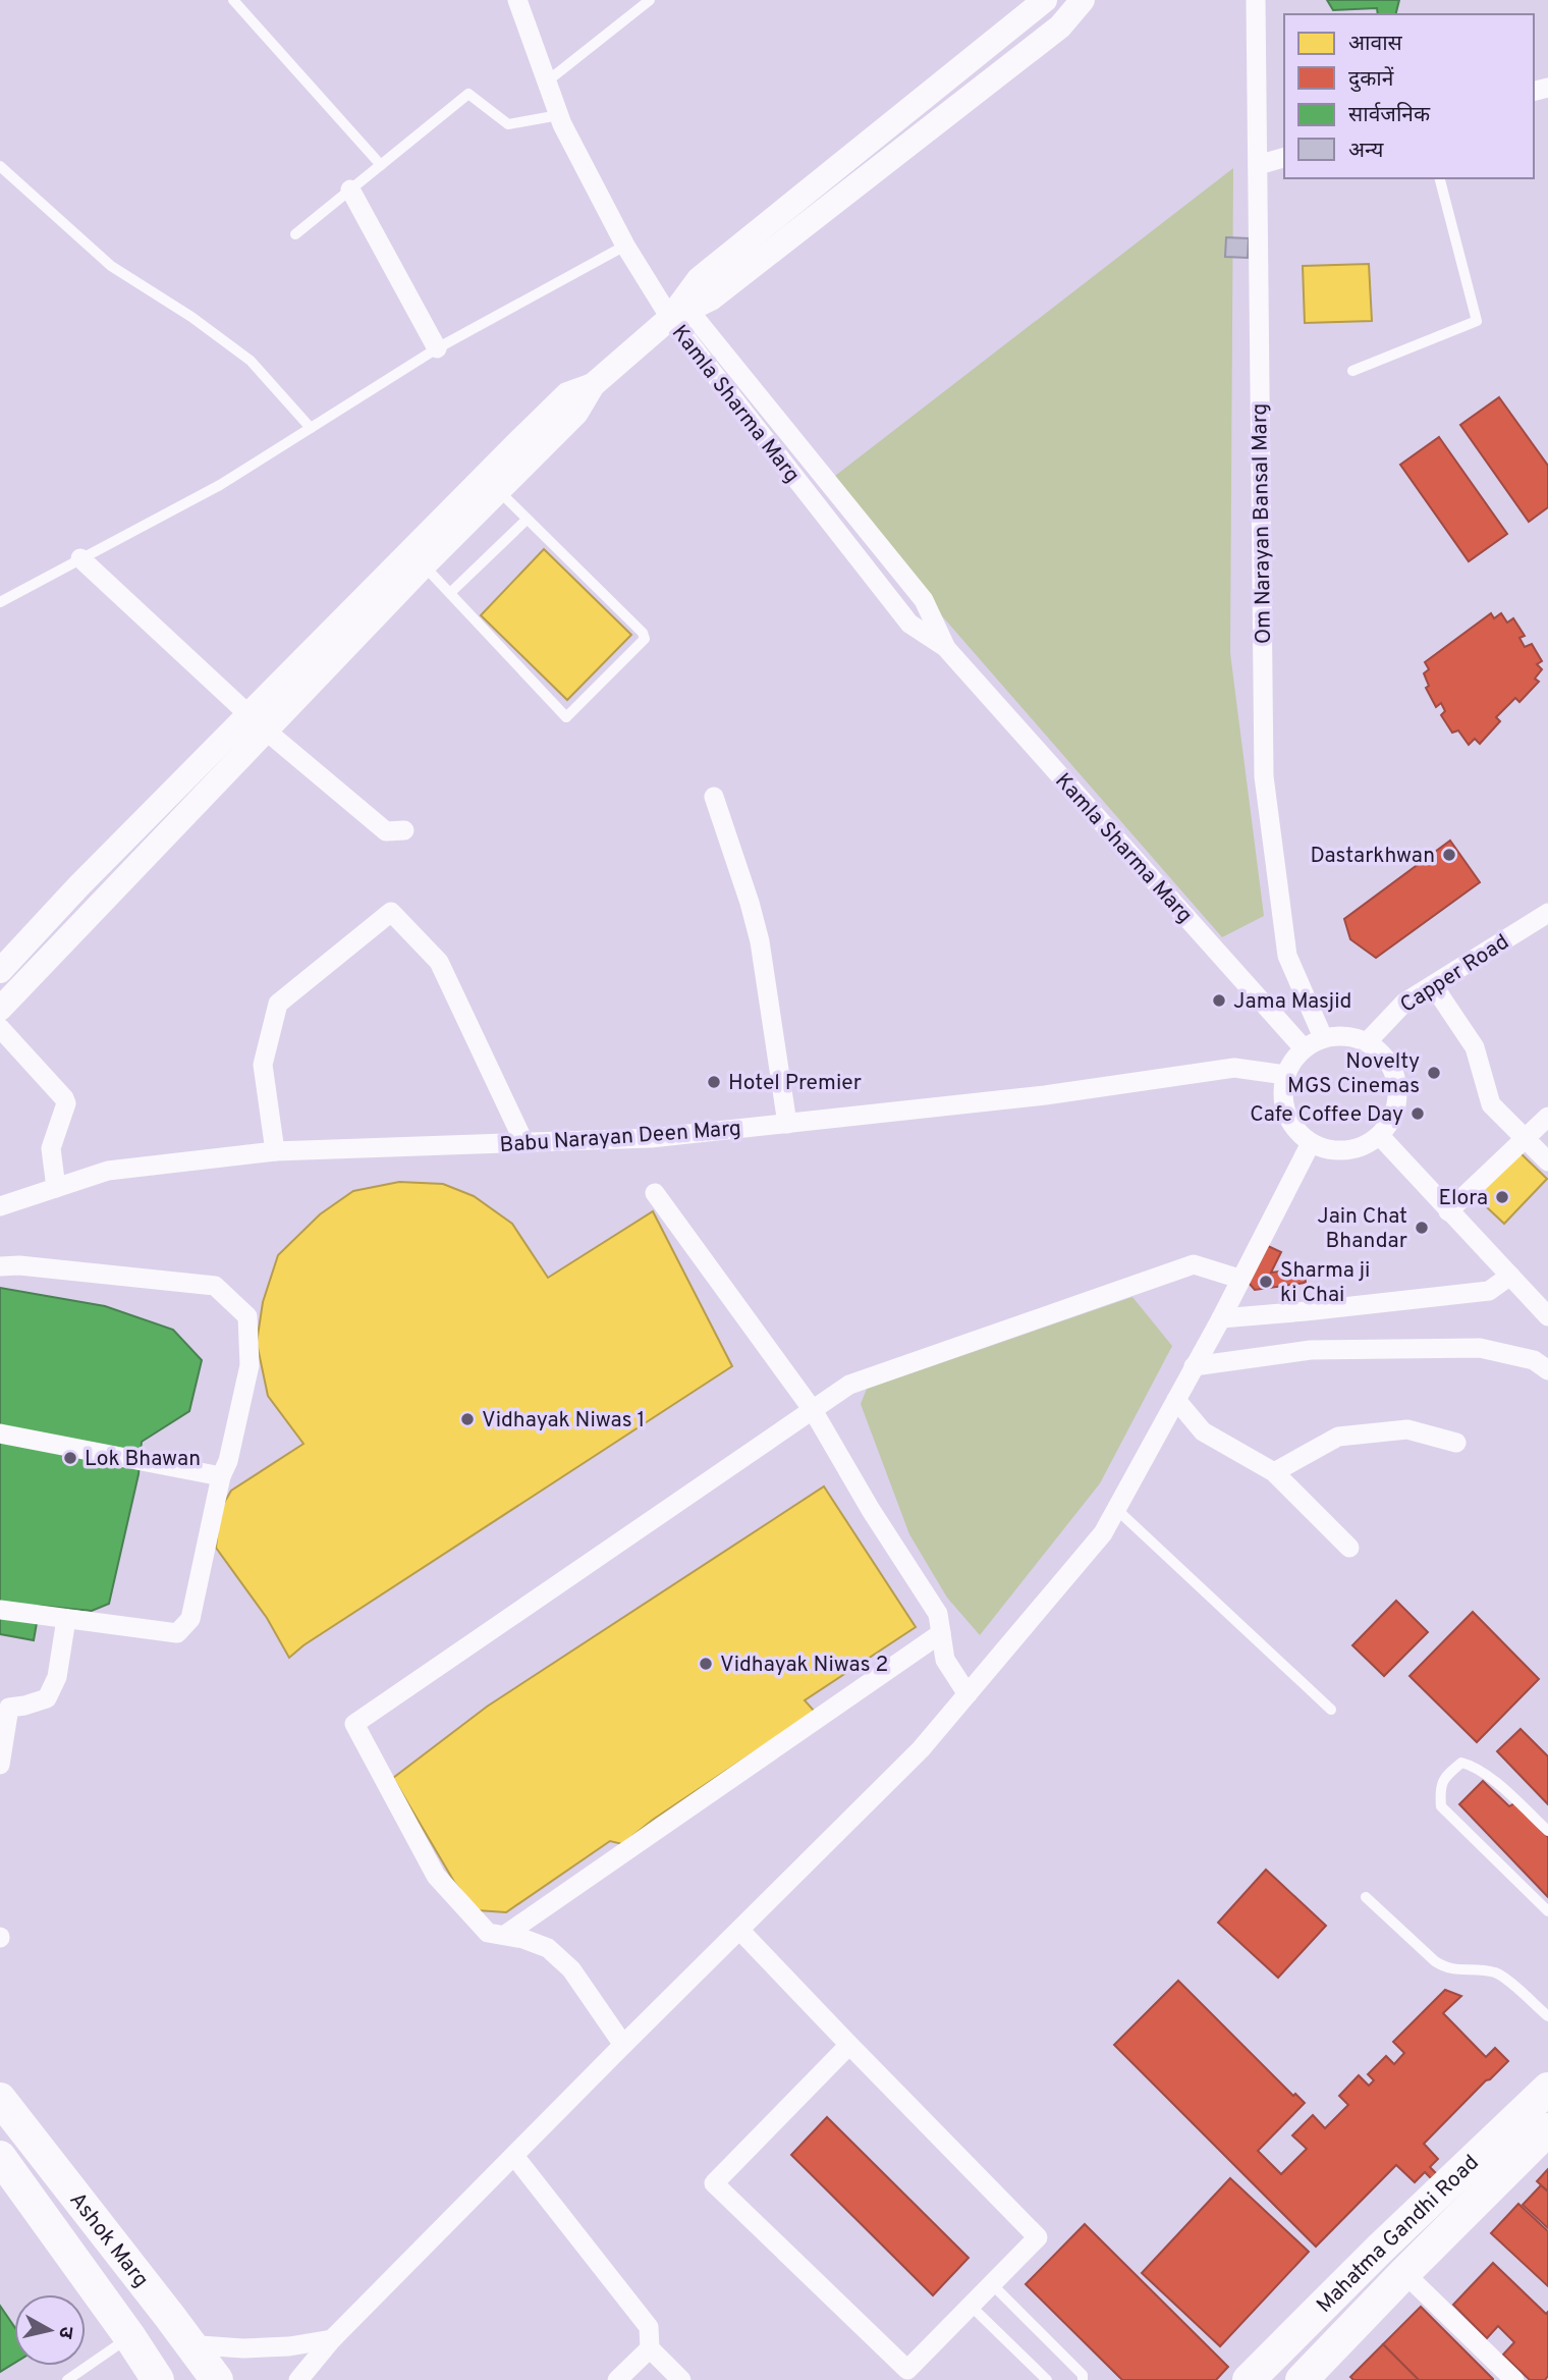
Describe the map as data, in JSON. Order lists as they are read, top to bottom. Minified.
{"streets":{"main road":["Mahatma Gandhi Road","Ashok Marg"],"street":["Kamla Sharma Marg","Om Narayan Bansal Marg","Capper Road","Babu Narayan Deen Marg"]},"crossings":[["Kamla Sharma Marg","Om Narayan Bansal Marg"],["Kamla Sharma Marg","Capper Road"],["Kamla Sharma Marg","Babu Narayan Deen Marg"],["Om Narayan Bansal Marg","Capper Road"],["Om Narayan Bansal Marg","Babu Narayan Deen Marg"],["Capper Road","Babu Narayan Deen Marg"]],"places":["Dastarkhwan","Jama Masjid","Novelty MGS Cinemas","Hotel Premier","Cafe Coffee Day","Elora","Jain Chat Bhandar","Sharma ji ki Chai","Vidhayak Niwas 1","Lok Bhawan","Vidhayak Niwas 2"],"legend":["आवास","दुकानें","सार्वजनिक","अन्य"],"north":"right"}
